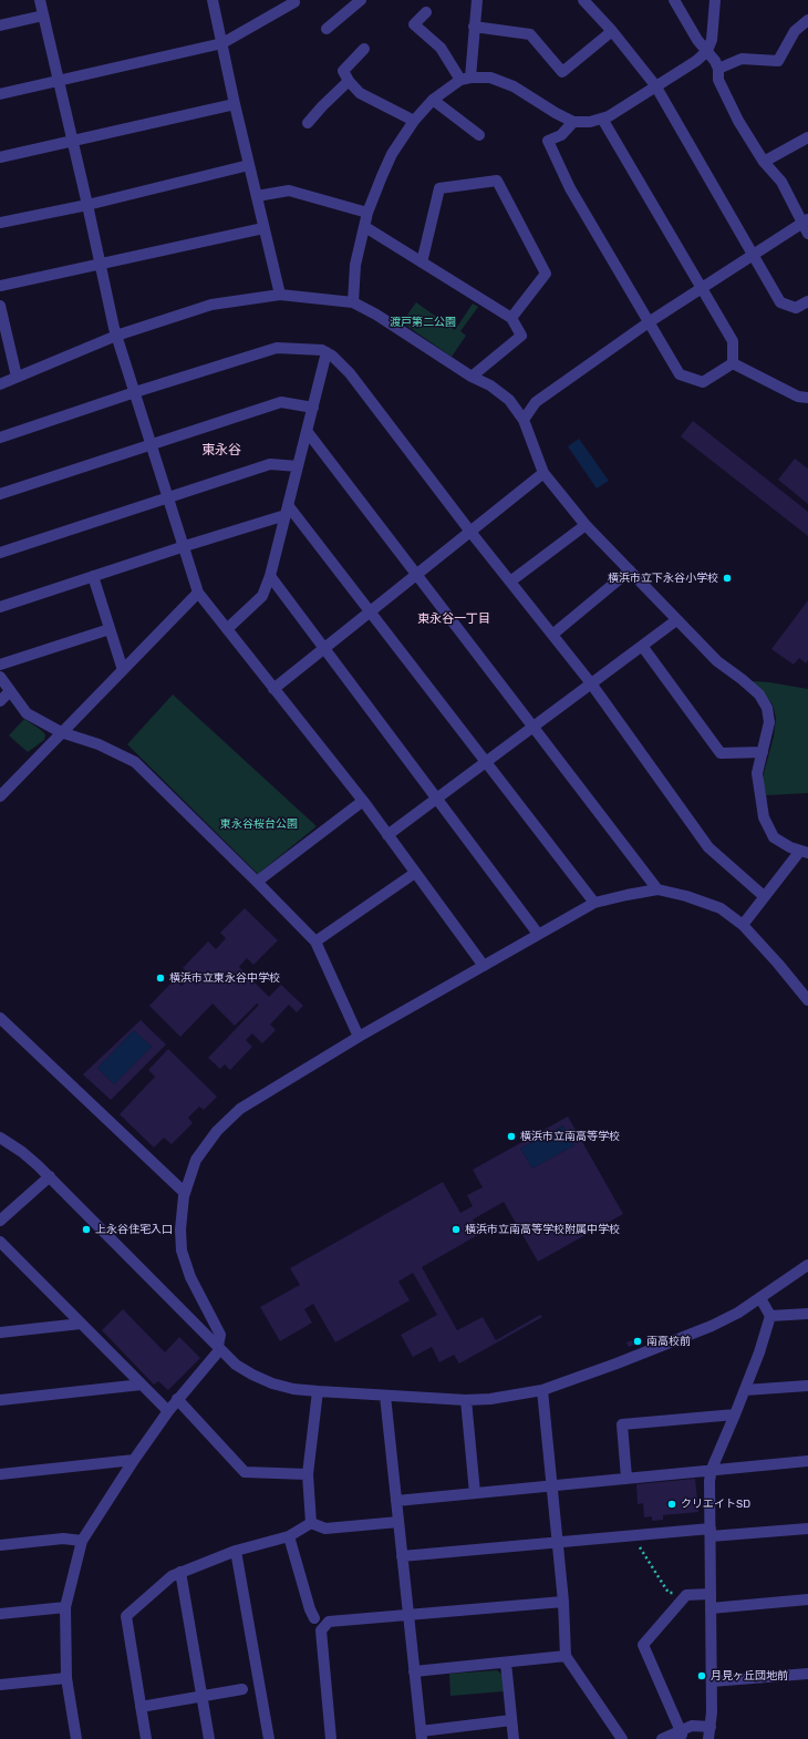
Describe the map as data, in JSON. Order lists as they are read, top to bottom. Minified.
{"districts":["東永谷","東永谷一丁目"],"parks":["渡戸第二公園","東永谷桜台公園"],"places":["横浜市立下永谷小学校","横浜市立東永谷中学校","横浜市立南高等学校","上永谷住宅入口","横浜市立南高等学校附属中学校","南高校前","クリエイトSD","月見ヶ丘団地前"]}
